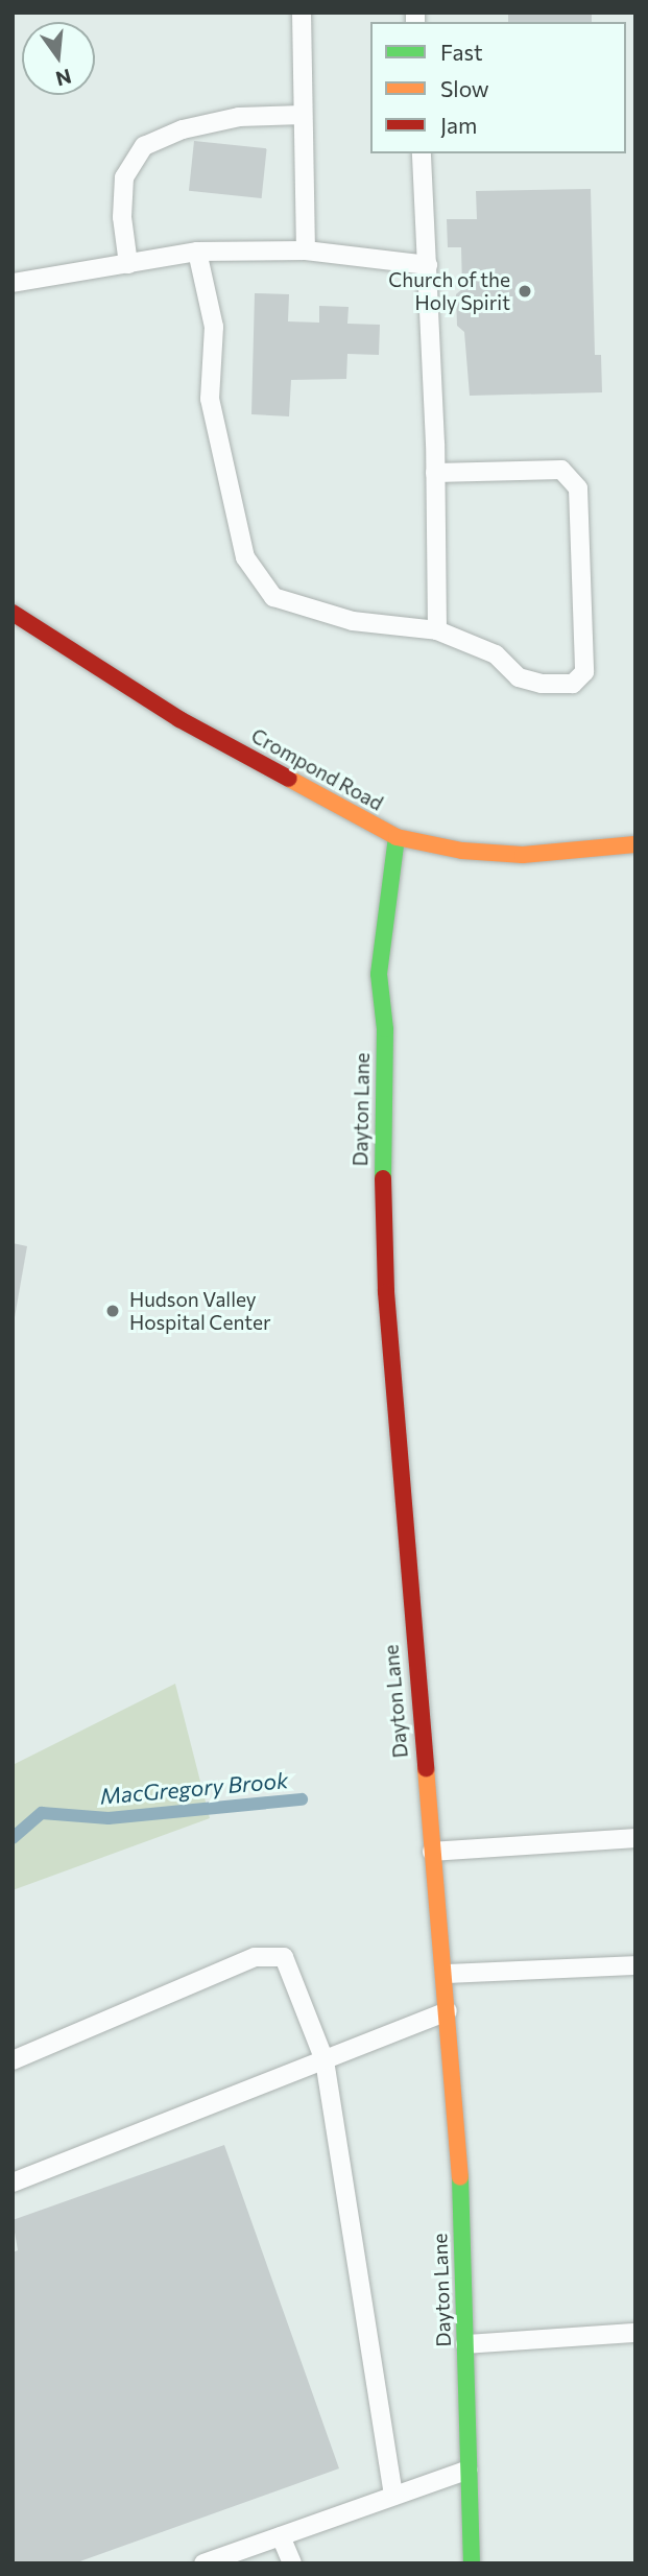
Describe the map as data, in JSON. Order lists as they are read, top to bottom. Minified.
{"streets":{"street":["Crompond Road","Dayton Lane"]},"crossings":[["Crompond Road","Dayton Lane"]],"water":["MacGregory Brook"],"places":["Church of the Holy Spirit","Hudson Valley Hospital Center"],"legend":["Fast","Slow","Jam"],"north":"bottom"}
